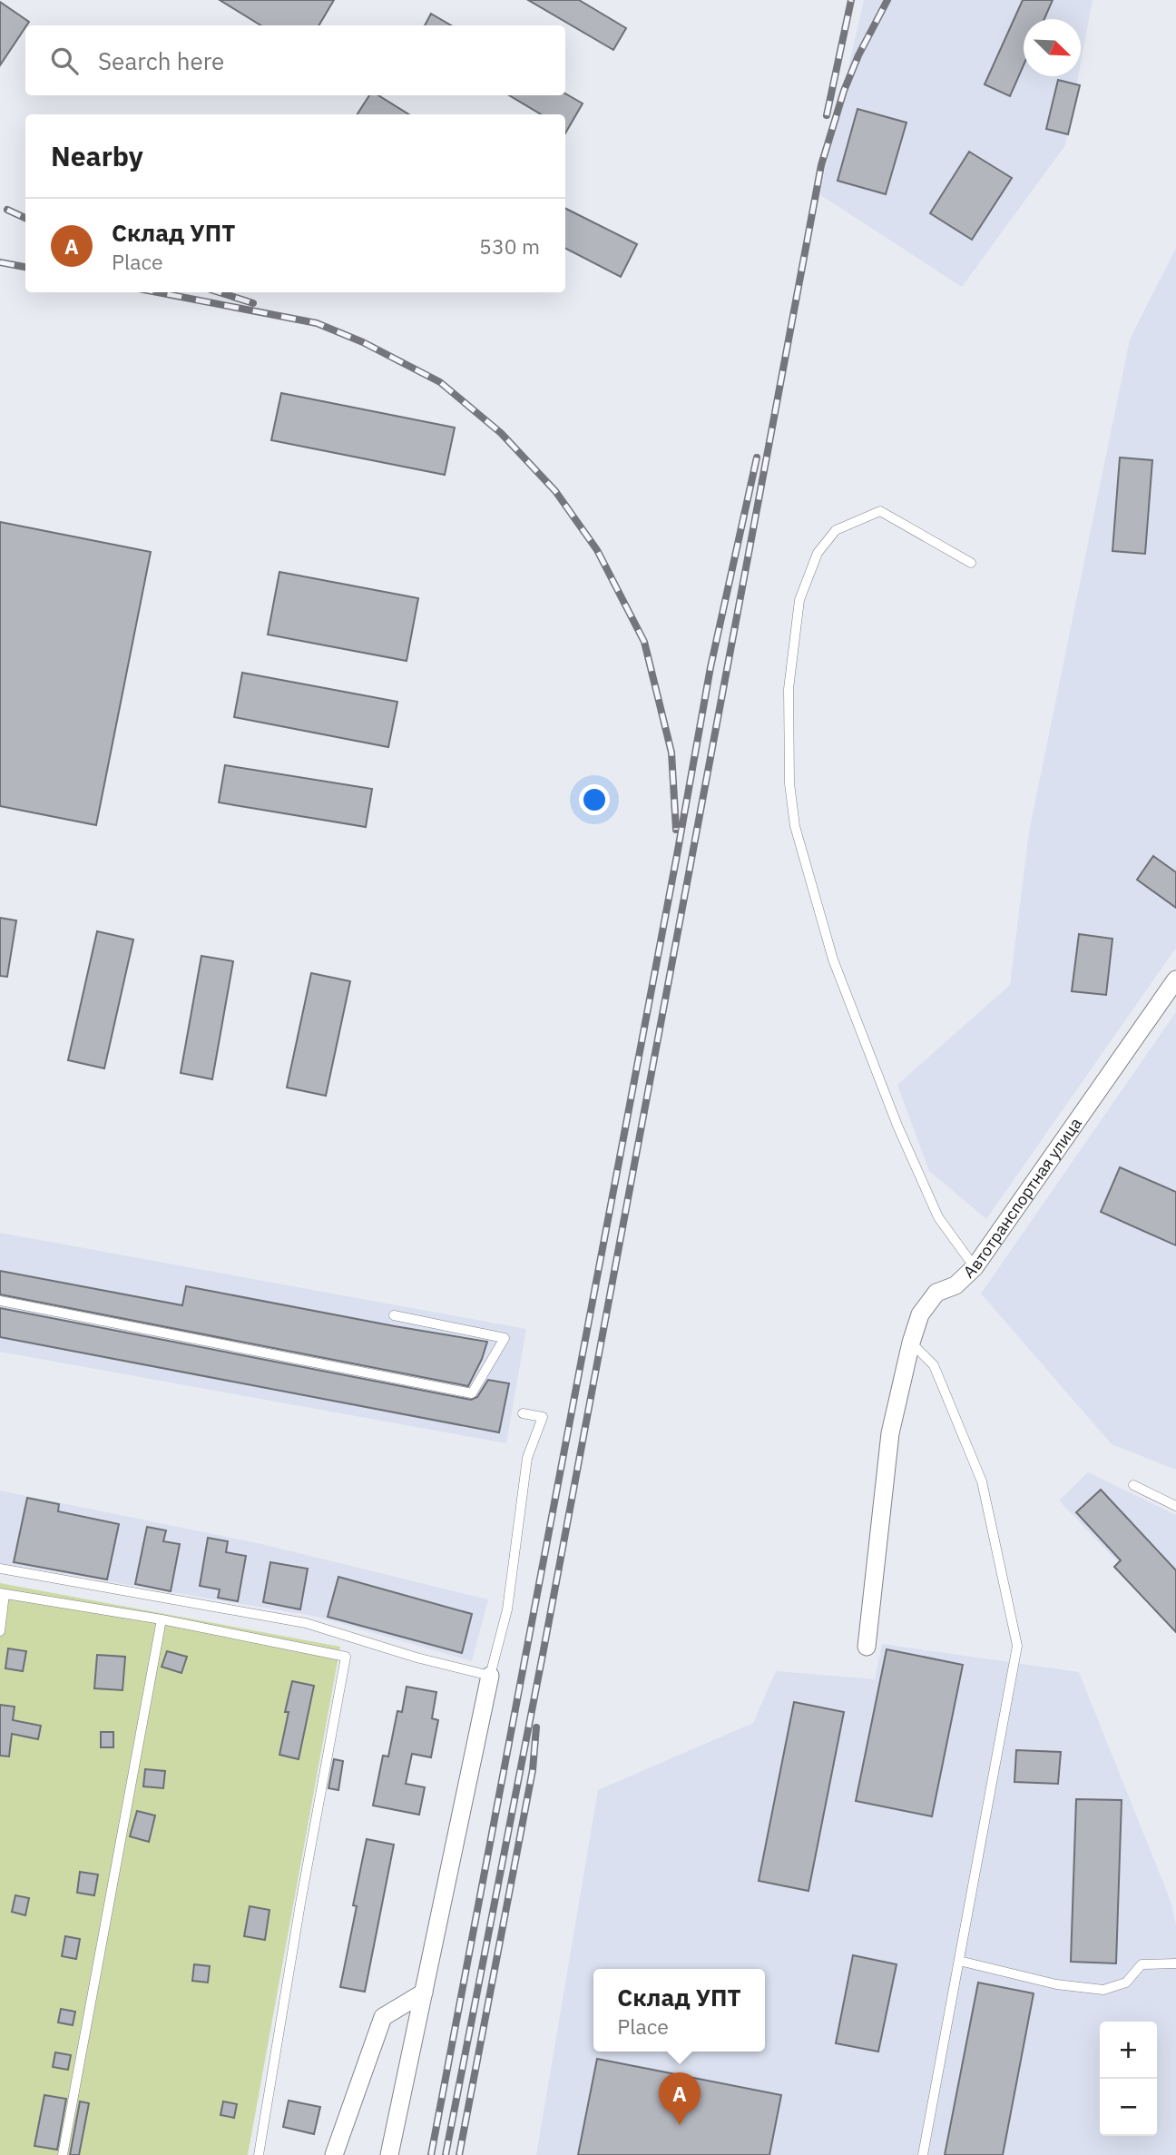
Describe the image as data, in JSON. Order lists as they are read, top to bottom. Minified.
{"streets":{"street":["Автотранспортная улица"]},"north":"bottom right","page":{"search":"Search here","heading":"Nearby","list":[{"mark":"A","name":"Склад УПТ","note":"Place","value":"530 m"}],"popup":["Склад УПТ","Place"],"map_buttons":["+","−"],"pins":"A"}}
